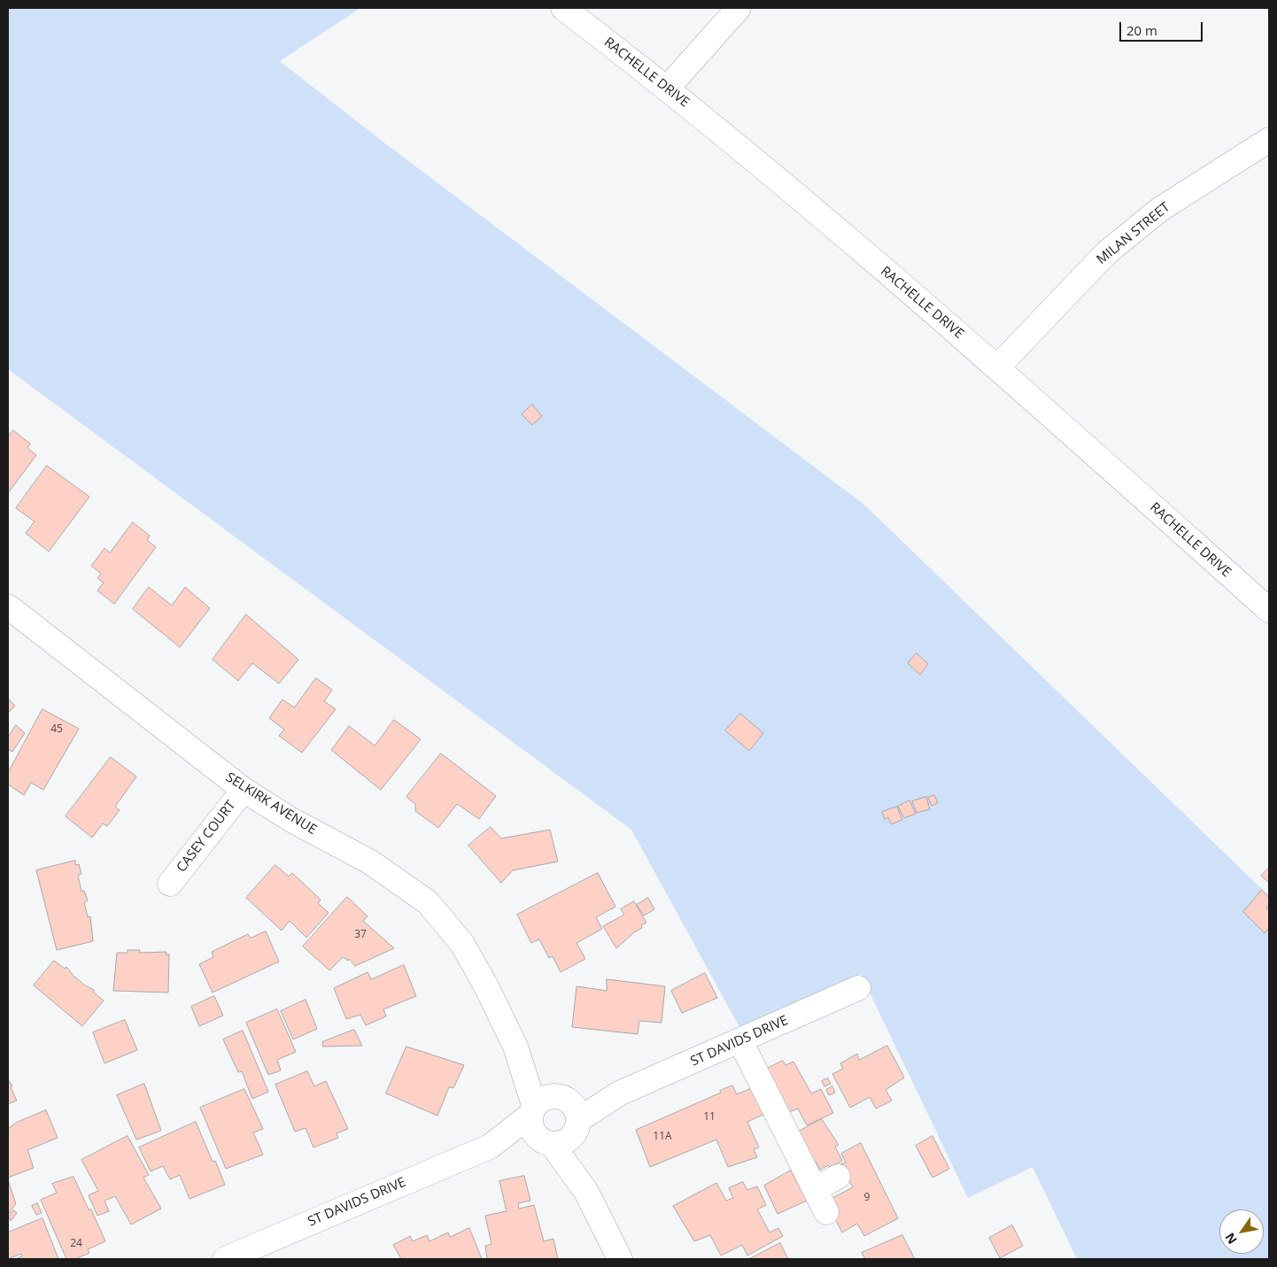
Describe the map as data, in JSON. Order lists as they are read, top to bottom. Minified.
{"streets":{"street":["RACHELLE DRIVE","MILAN STREET","SELKIRK AVENUE","CASEY COURT","ST DAVIDS DRIVE"]},"crossings":[["RACHELLE DRIVE","MILAN STREET"],["SELKIRK AVENUE","CASEY COURT"],["SELKIRK AVENUE","ST DAVIDS DRIVE"]],"house_numbers":["45","37","11","11A","9","24"],"scale_bar":"20 m","north":"bottom left"}
